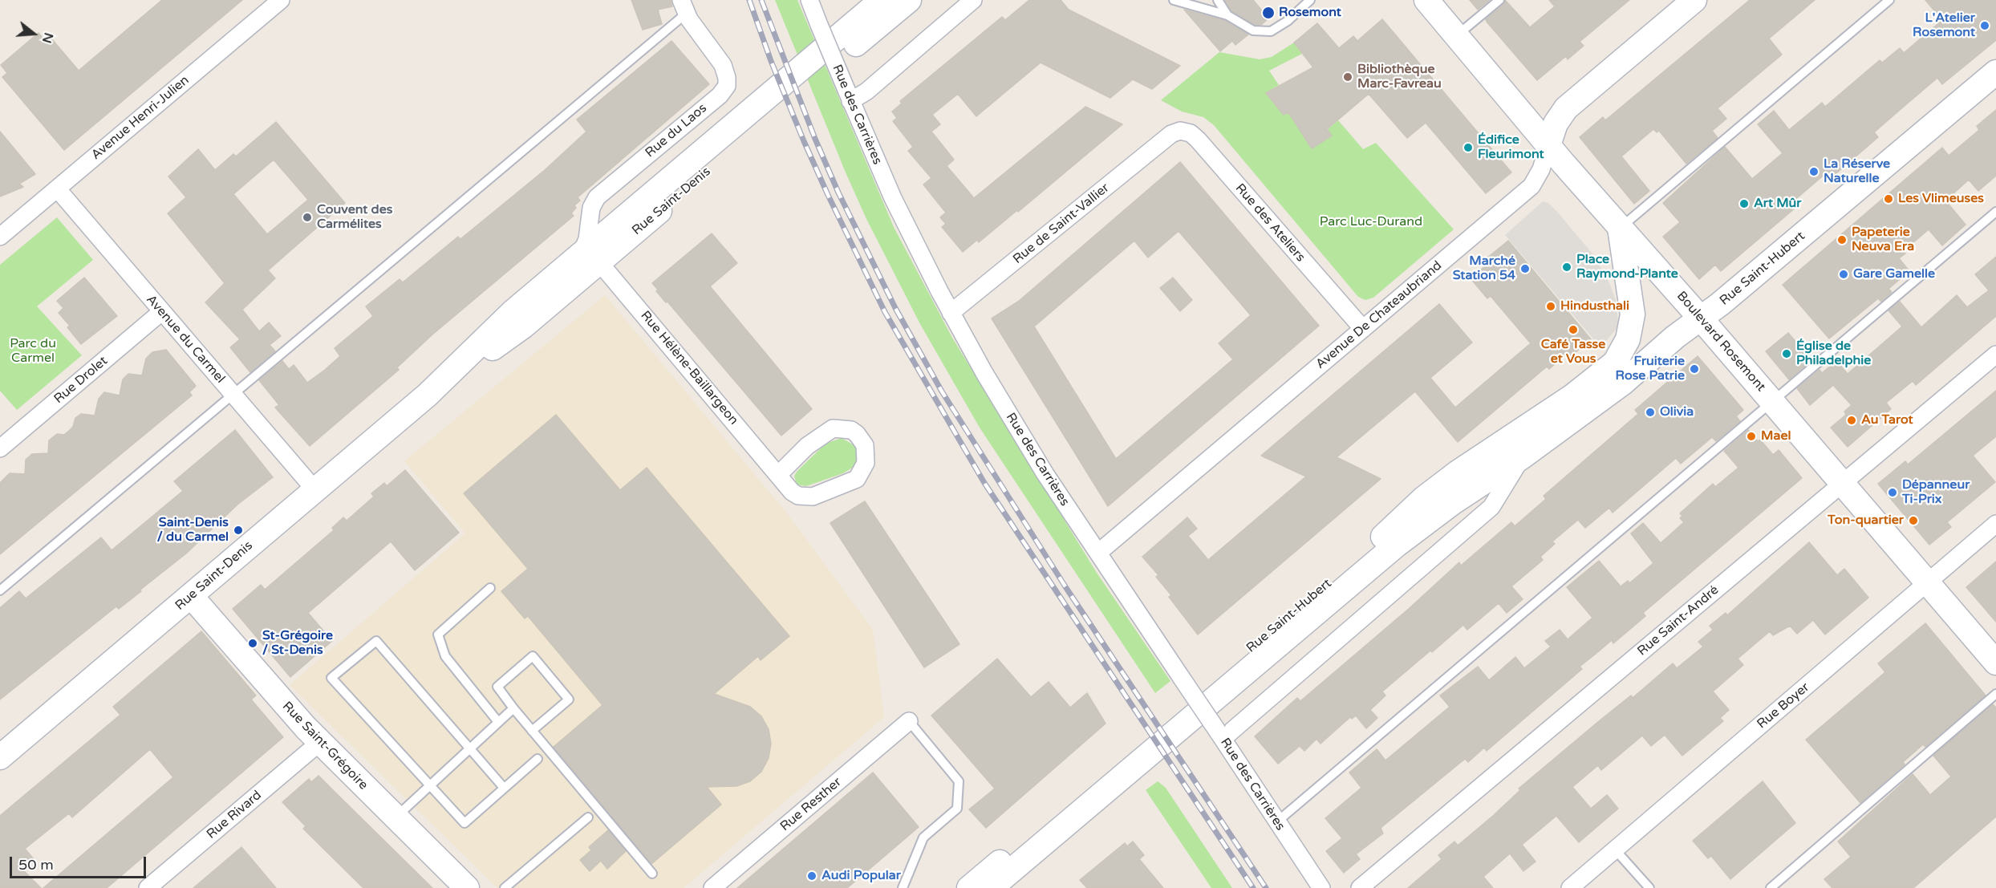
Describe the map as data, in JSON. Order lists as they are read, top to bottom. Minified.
{"streets":{"street":["Rue des Carrières","Avenue Henri-Julien","Rue du Laos","Rue Saint-Denis","Rue des Ateliers","Rue de Saint-Vallier","Rue Saint-Hubert","Avenue De Chateaubriand","Avenue du Carmel","Boulevard Rosemont","Rue Hélène-Baillargeon","Rue Drolet","Rue Saint-André","Rue Boyer","Rue Saint-Grégoire","Rue Resther","Rue Rivard"]},"crossings":[["Rue des Carrières","Rue de Saint-Vallier"],["Rue des Carrières","Rue Saint-Hubert"],["Rue des Carrières","Avenue De Chateaubriand"],["Avenue Henri-Julien","Avenue du Carmel"],["Rue du Laos","Rue Saint-Denis"],["Rue du Laos","Rue Hélène-Baillargeon"],["Rue Saint-Denis","Avenue du Carmel"],["Rue Saint-Denis","Rue Hélène-Baillargeon"],["Rue Saint-Denis","Rue Saint-Grégoire"],["Rue des Ateliers","Rue de Saint-Vallier"],["Rue des Ateliers","Avenue De Chateaubriand"],["Rue Saint-Hubert","Boulevard Rosemont"],["Avenue De Chateaubriand","Boulevard Rosemont"],["Avenue du Carmel","Rue Drolet"],["Boulevard Rosemont","Rue Saint-André"],["Boulevard Rosemont","Rue Boyer"],["Rue Saint-Grégoire","Rue Rivard"]],"parks":["Parc Luc-Durand","Parc du Carmel"],"places":["Rosemont","L'Atelier Rosemont","Bibliothèque Marc-Favreau","Édifice Fleurimont","La Réserve Naturelle","Les Vlimeuses","Art Mûr","Couvent des Carmélites","Papeterie Neuva Era","Place Raymond-Plante","Marché Station 54","Gare Gamelle","Hindusthali","Café Tasse et Vous","Église de Philadelphie","Fruiterie Rose Patrie","Olivia","Au Tarot","Mael","Dépanneur Ti-Prix","Ton-quartier","Saint-Denis / du Carmel","St-Grégoire / St-Denis","Audi Popular"],"scale_bar":"50 m","north":"right"}
